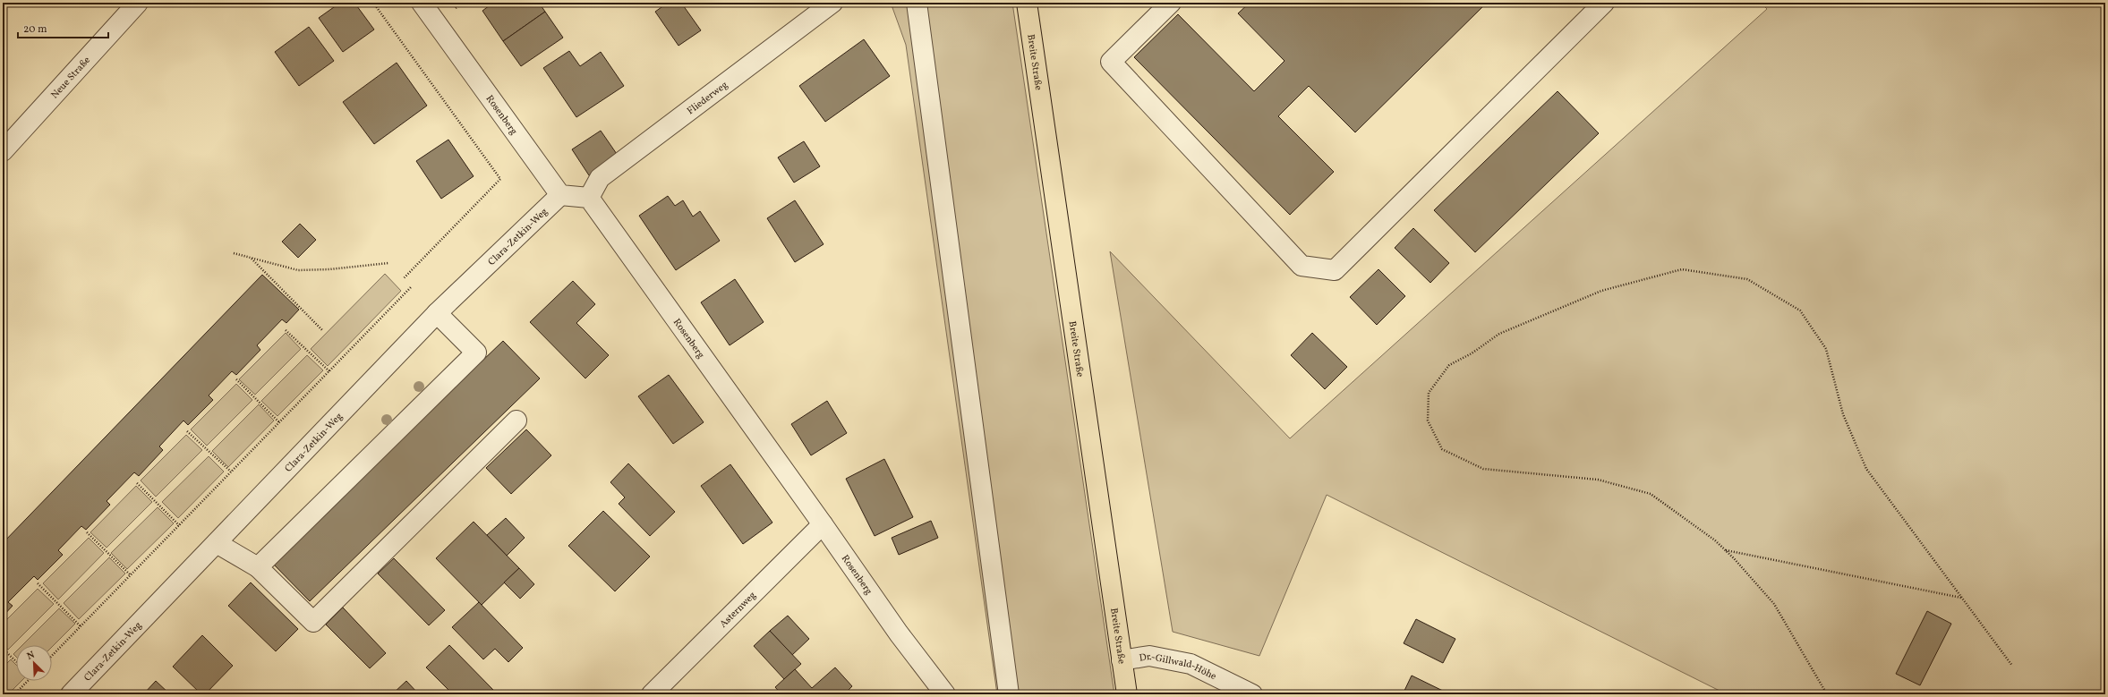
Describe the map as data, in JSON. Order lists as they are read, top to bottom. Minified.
{"streets":{"main road":["Breite Straße"],"street":["Neue Straße","Fliederweg","Rosenberg","Clara-Zetkin-Weg","Asternweg","Dr.-Gillwald-Höhe"]},"crossings":[["Breite Straße","Dr.-Gillwald-Höhe"],["Fliederweg","Rosenberg"],["Rosenberg","Clara-Zetkin-Weg"],["Rosenberg","Asternweg"]],"scale_bar":"20 m","north":"top left"}
